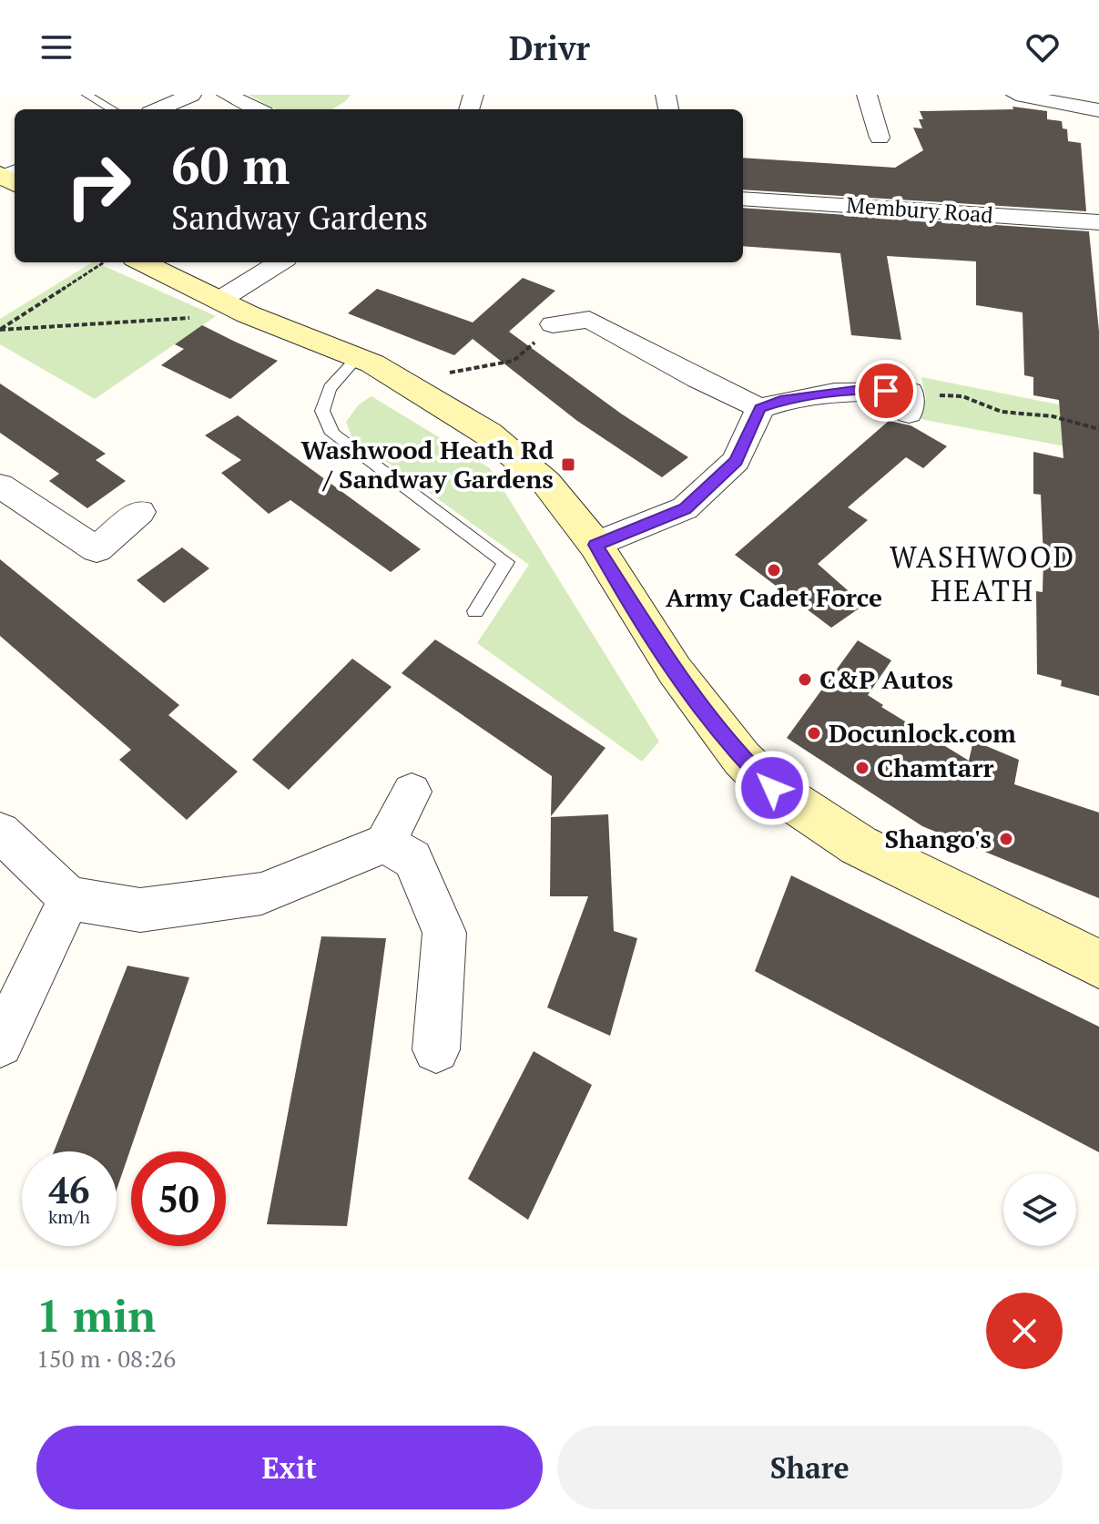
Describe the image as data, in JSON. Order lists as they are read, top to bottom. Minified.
{"streets":{"street":["Membury Road"]},"districts":["WASHWOOD HEATH"],"places":{"transit":["Washwood Heath Rd / Sandway Gardens"],"other":["Army Cadet Force","C&P Autos","Docunlock.com","Chamtarr","Shango's"]},"page":{"header":"Drivr","turn":["60 m","Sandway Gardens"],"speed":"46 km/h","limit":"50","heading":["1 min","150 m · 08:26"],"buttons":["Exit","Share"]}}
